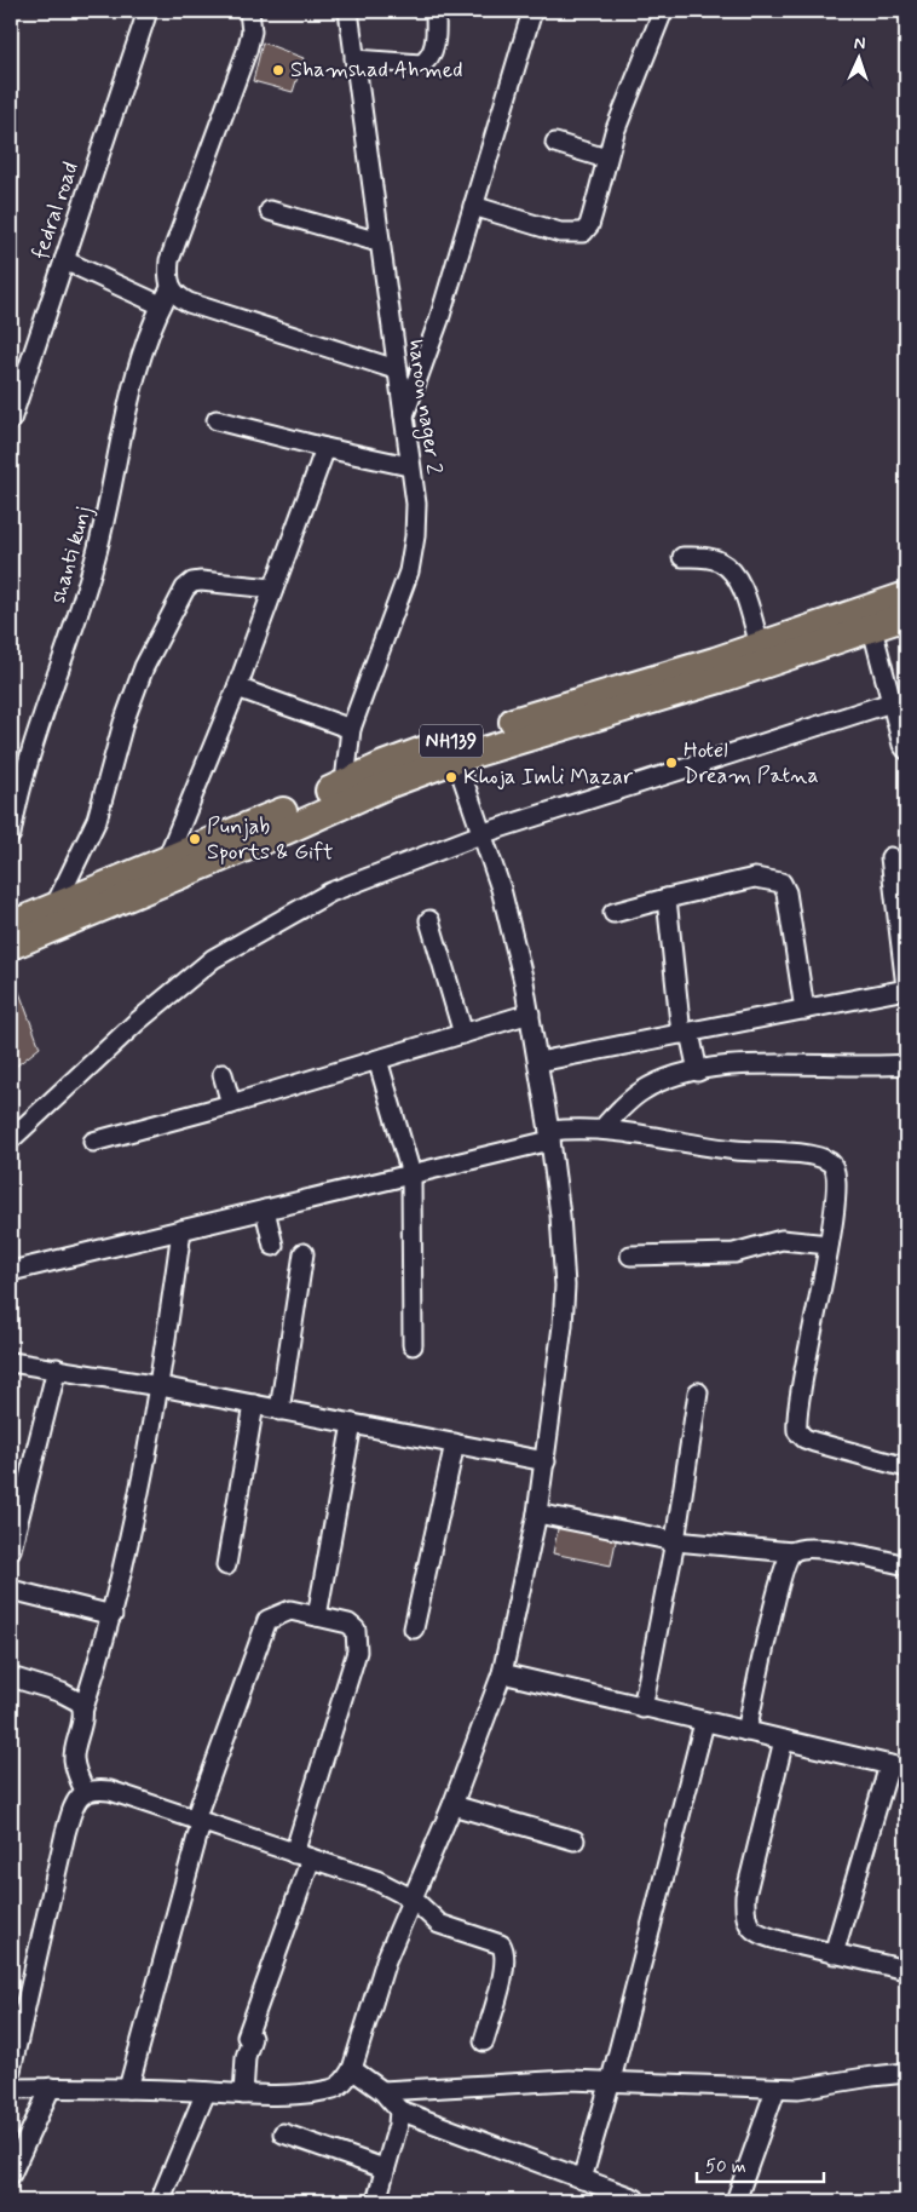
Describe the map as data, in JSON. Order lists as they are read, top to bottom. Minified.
{"streets":{"highway":["NH139"],"street":["fedral road","haroon nager 2","shanti kunj"]},"crossings":[["haroon nager 2","NH139"]],"places":["Shamshad Ahmed","Hotel Dream Patna","Khoja Imli Mazar","Punjab Sports & Gift"],"scale_bar":"50 m","north":"top"}
